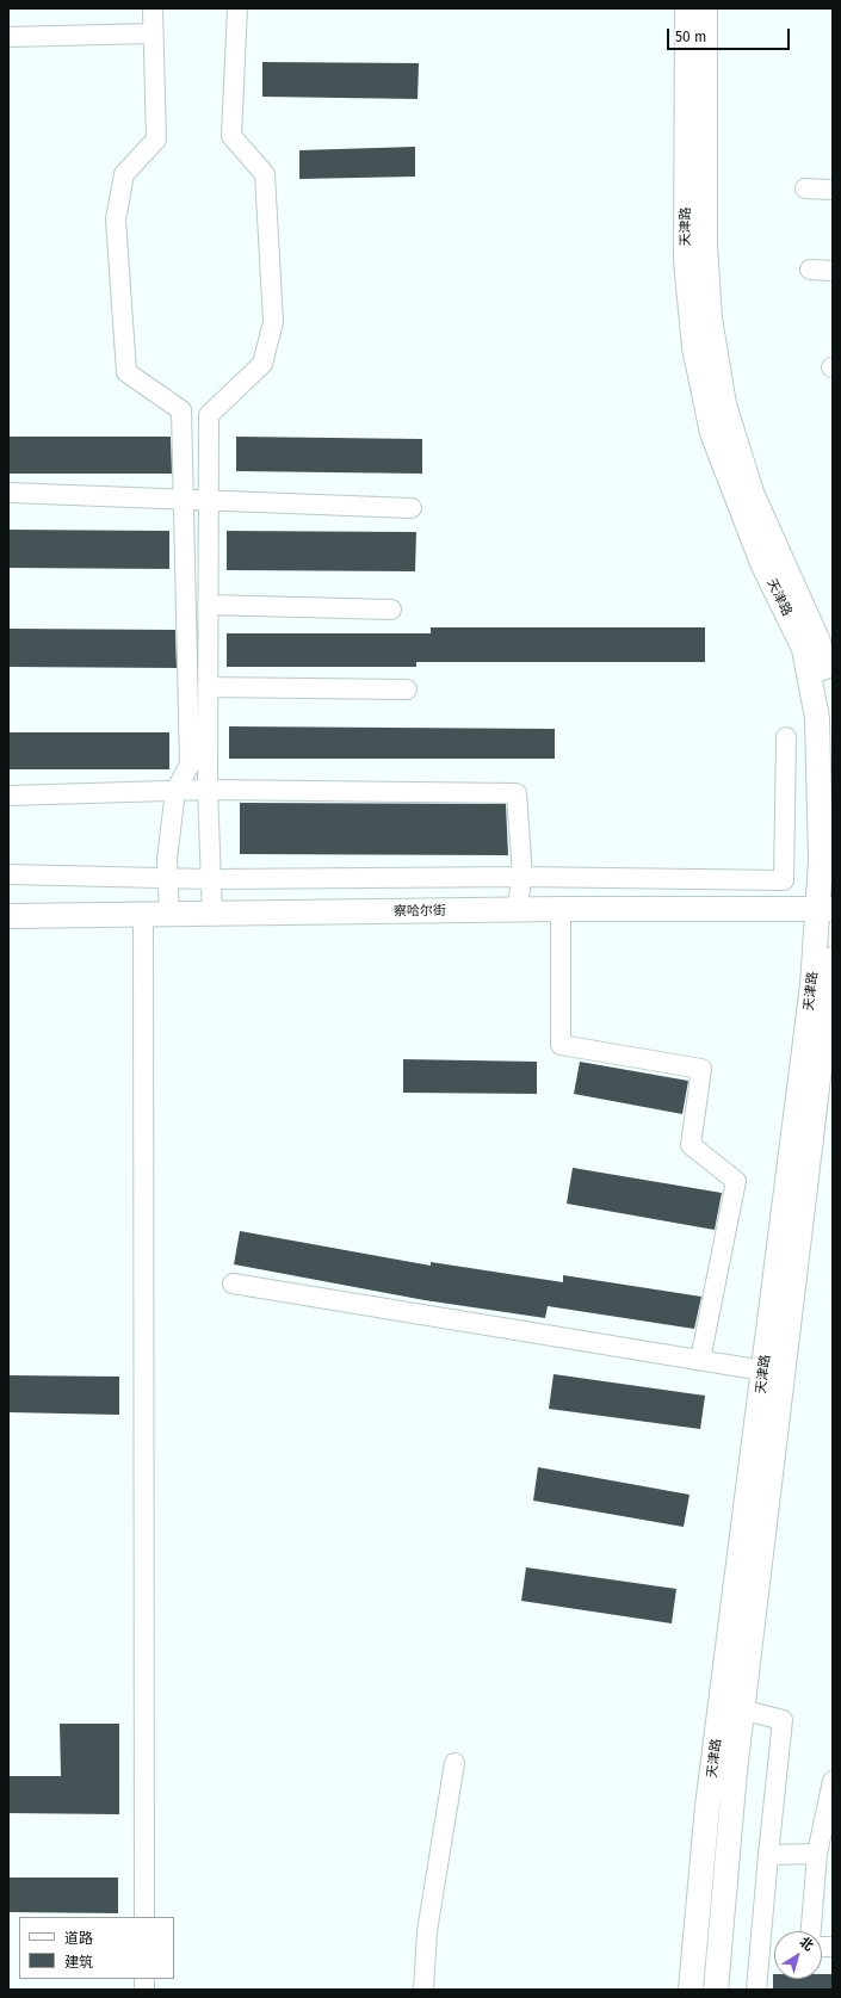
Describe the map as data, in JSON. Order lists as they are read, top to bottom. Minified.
{"streets":{"street":["天津路","察哈尔街"]},"crossings":[["天津路","察哈尔街"]],"legend":["道路","建筑"],"scale_bar":"50 m","north":"top right"}
